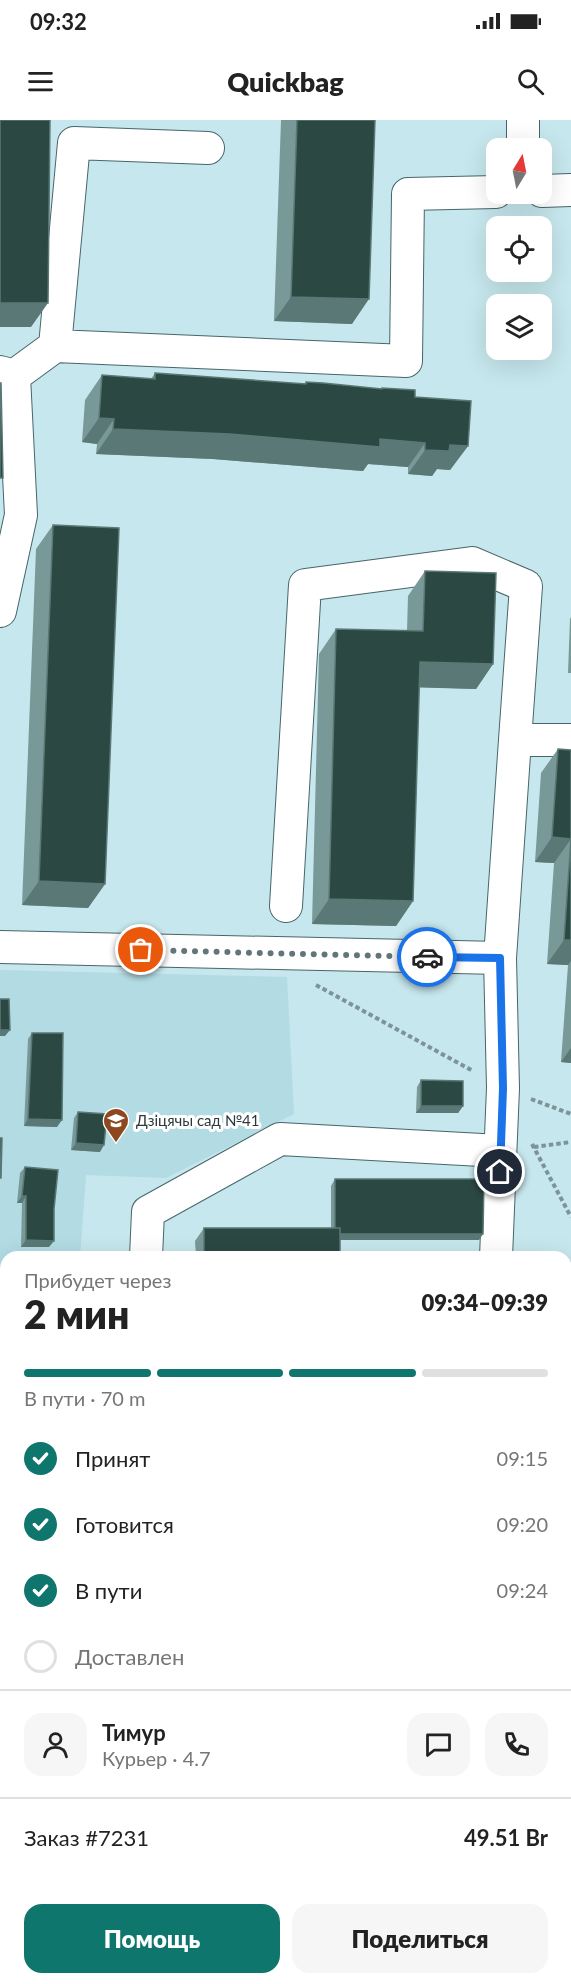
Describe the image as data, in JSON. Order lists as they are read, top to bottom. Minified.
{"places":{"school or university":["Дзіцячы сад №41"]},"north":"top","page":{"status":"09:32","header":"Quickbag","heading":["2 мин","Прибудет через","09:34–09:39"],"panel":["Тимур","Курьер · 4.7","Заказ #7231","49.51 Br"],"bar":"В пути · 70 m","list":[["Принят","09:15"],["Готовится","09:20"],["В пути","09:24"],"Доставлен"],"buttons":["Помощь","Поделиться"]}}
